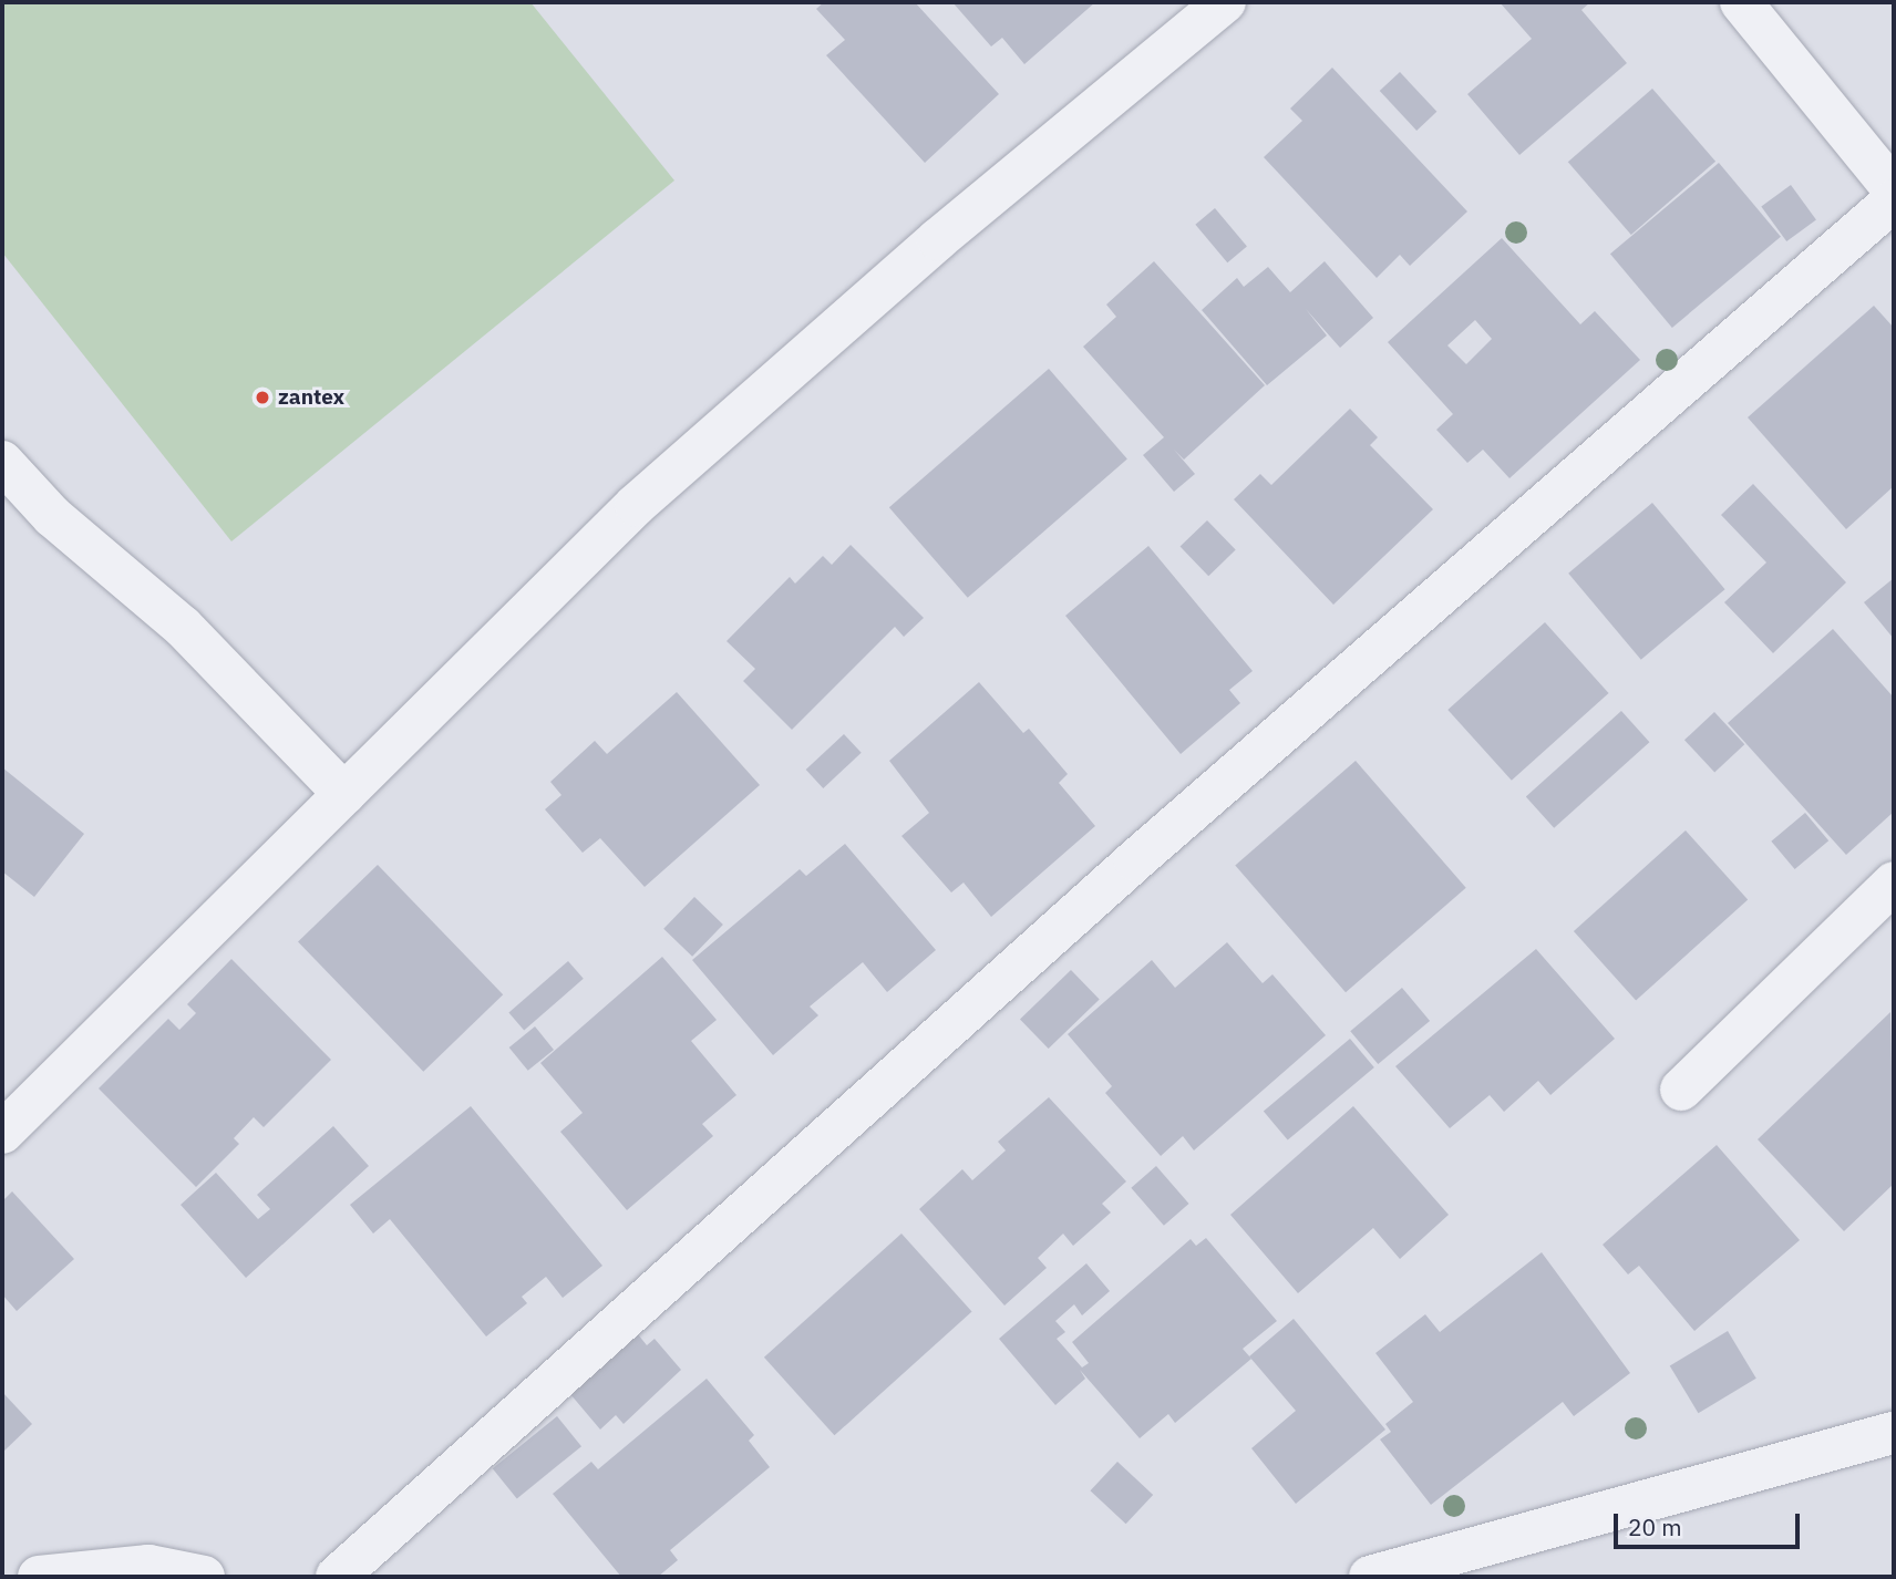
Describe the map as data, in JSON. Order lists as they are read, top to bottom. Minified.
{"places":["zantex"],"scale_bar":"20 m"}
